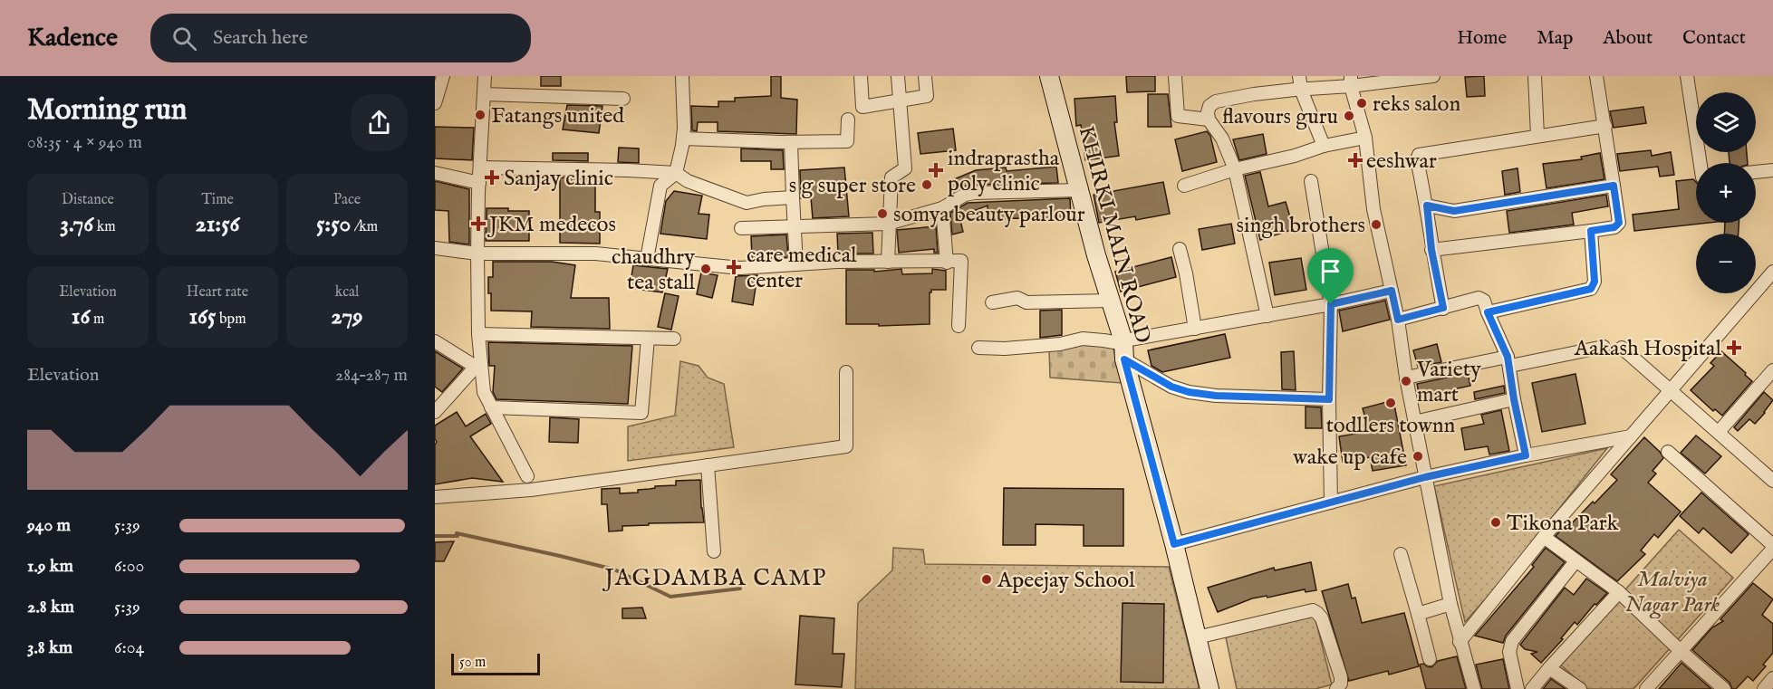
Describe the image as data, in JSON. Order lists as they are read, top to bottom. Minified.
{"streets":{"street":["KHIRKI MAIN ROAD"]},"districts":["JAGDAMBA CAMP"],"parks":["Malviya Nagar Park"],"places":{"other":["reks salon","Fatangs united","flavours guru","s g super store","somya beauty parlour","singh brothers","chaudhry tea stall","Variety mart","todllers townn","wake up cafe","Tikona Park","Apeejay School"],"health":["eeshwar","indraprastha poly clinic","Sanjay clinic","JKM medecos","care medical center","Aakash Hospital"]},"scale_bar":"50 m","page":{"header":"Kadence","search":"Search here","nav":["Home","Map","About","Contact"],"heading":["Morning run","08:35 · 4 × 940 m"],"map_buttons":["+","−"],"stats":[["Distance","3.76 km"],["Time","21:56"],["Pace","5:50 /km"],["Elevation","16 m"],["Heart rate","165 bpm"],["kcal","279"]],"chart":["Elevation","284–287 m"],"list":[{"name":"940 m","note":"5:39"},{"name":"1.9 km","note":"6:00"},{"name":"2.8 km","note":"5:39"},{"name":"3.8 km","note":"6:04"}],"scale":"50 m"}}
